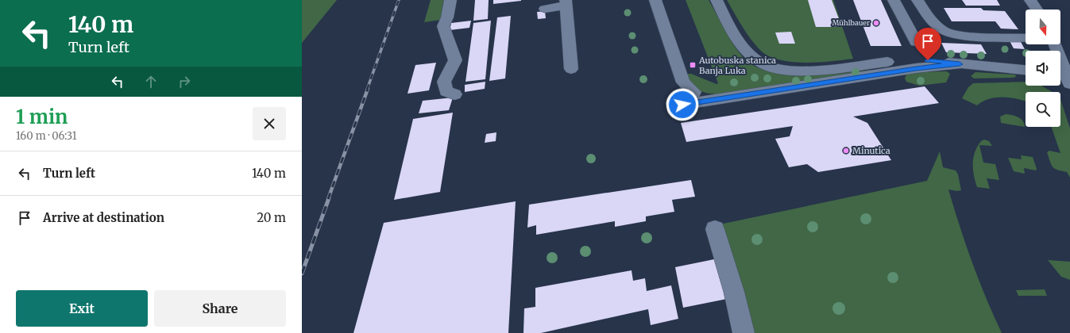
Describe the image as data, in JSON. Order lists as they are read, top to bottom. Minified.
{"places":{"other":["Mühlbauer","Minutica"],"transit":["Autobuska stanica Banja Luka"]},"north":"bottom","page":{"turn":["140 m","Turn left"],"heading":["1 min","160 m · 06:31"],"list":[{"name":"Turn left","value":"140 m"},{"name":"Arrive at destination","value":"20 m"}],"buttons":["Exit","Share"]}}
